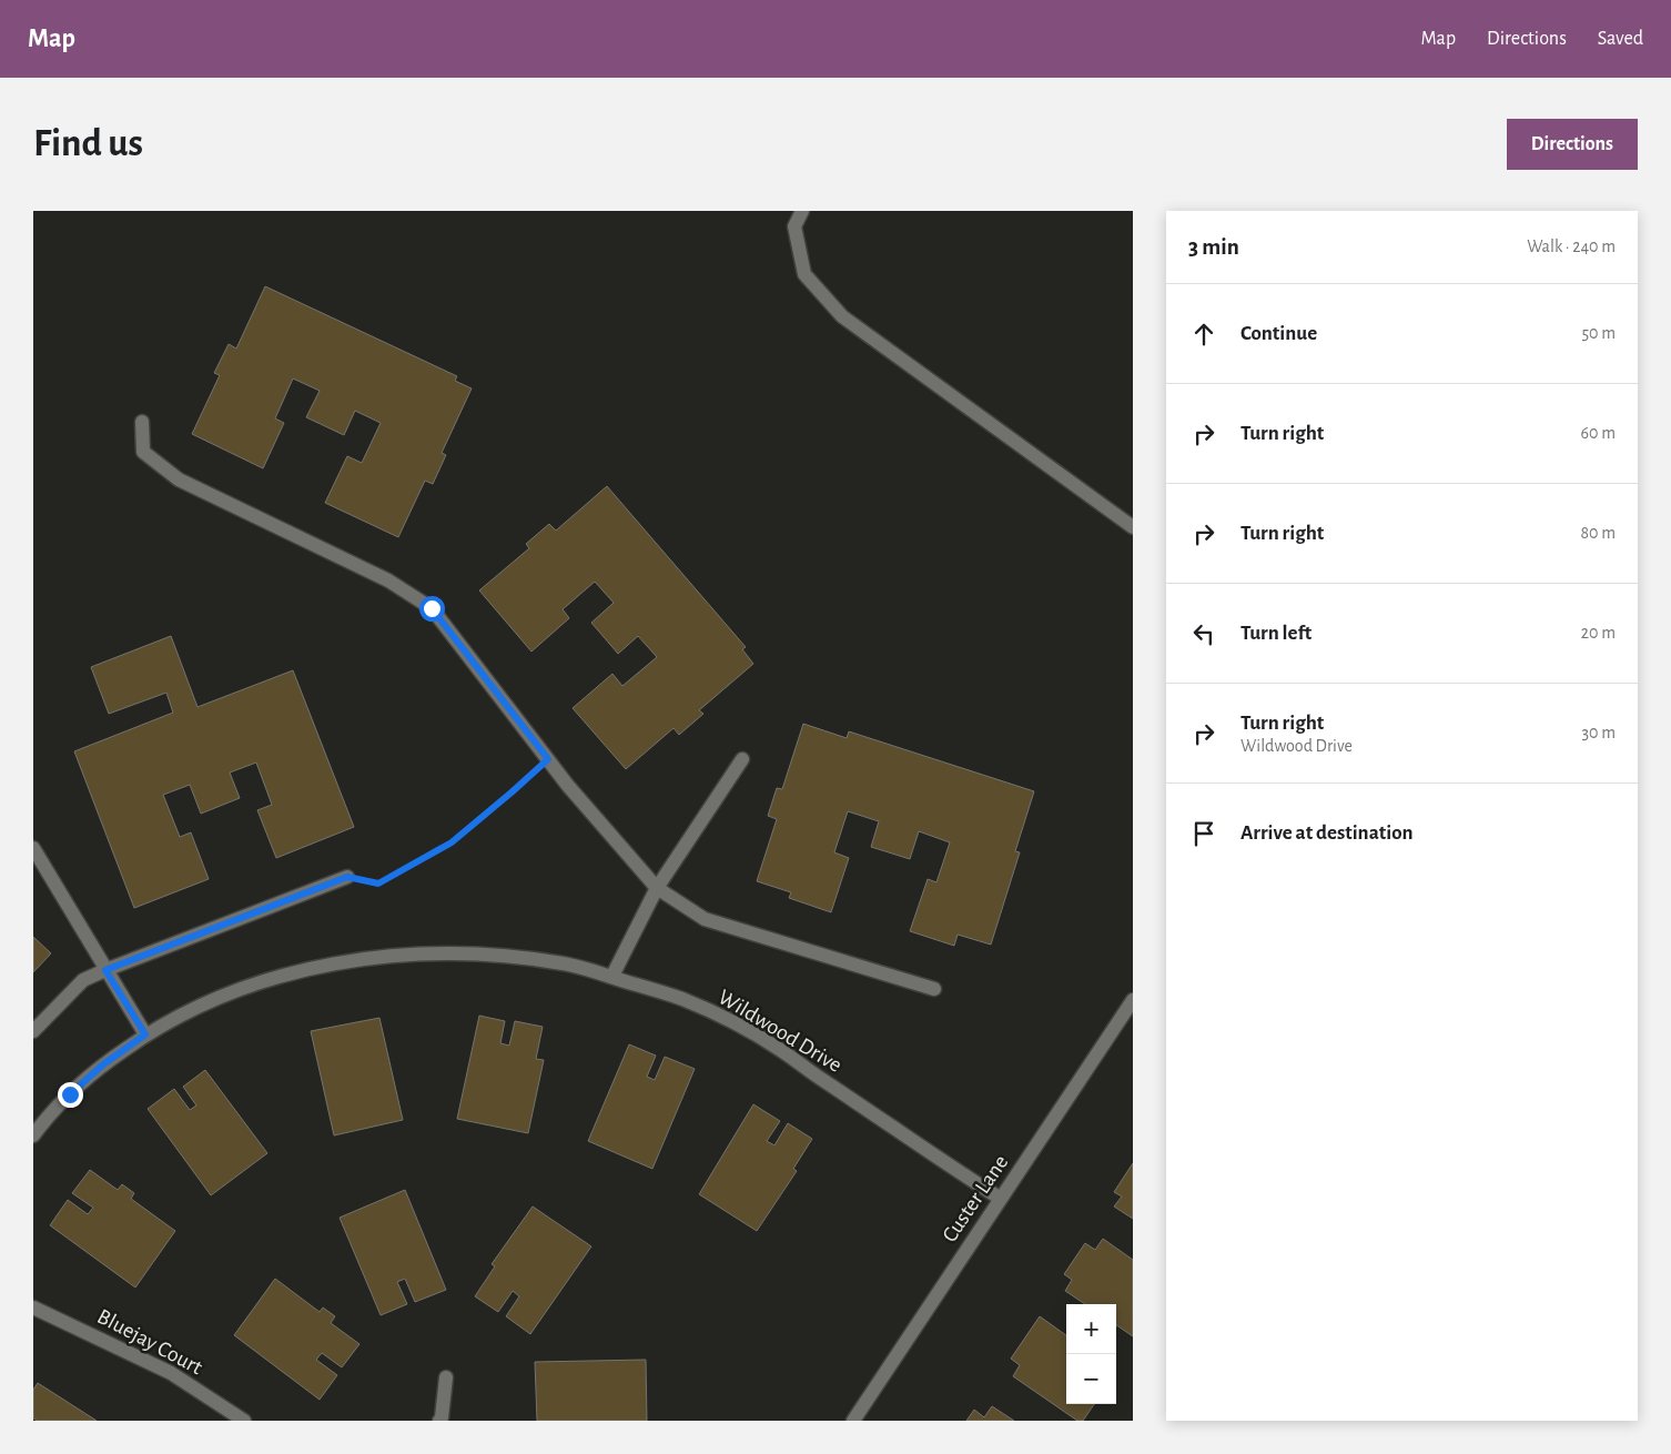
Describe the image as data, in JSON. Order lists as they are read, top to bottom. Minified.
{"streets":{"street":["Wildwood Drive","Custer Lane","Bluejay Court"]},"crossings":[["Wildwood Drive","Custer Lane"]],"page":{"header":"Map","nav":["Map","Directions","Saved"],"buttons":"Directions","title":"Find us","heading":["3 min","Walk · 240 m"],"list":[["Continue","50 m"],["Turn right","60 m"],["Turn right","80 m"],["Turn left","20 m"],["Turn right","Wildwood Drive","30 m"],"Arrive at destination"],"map_buttons":["+","−"]}}
